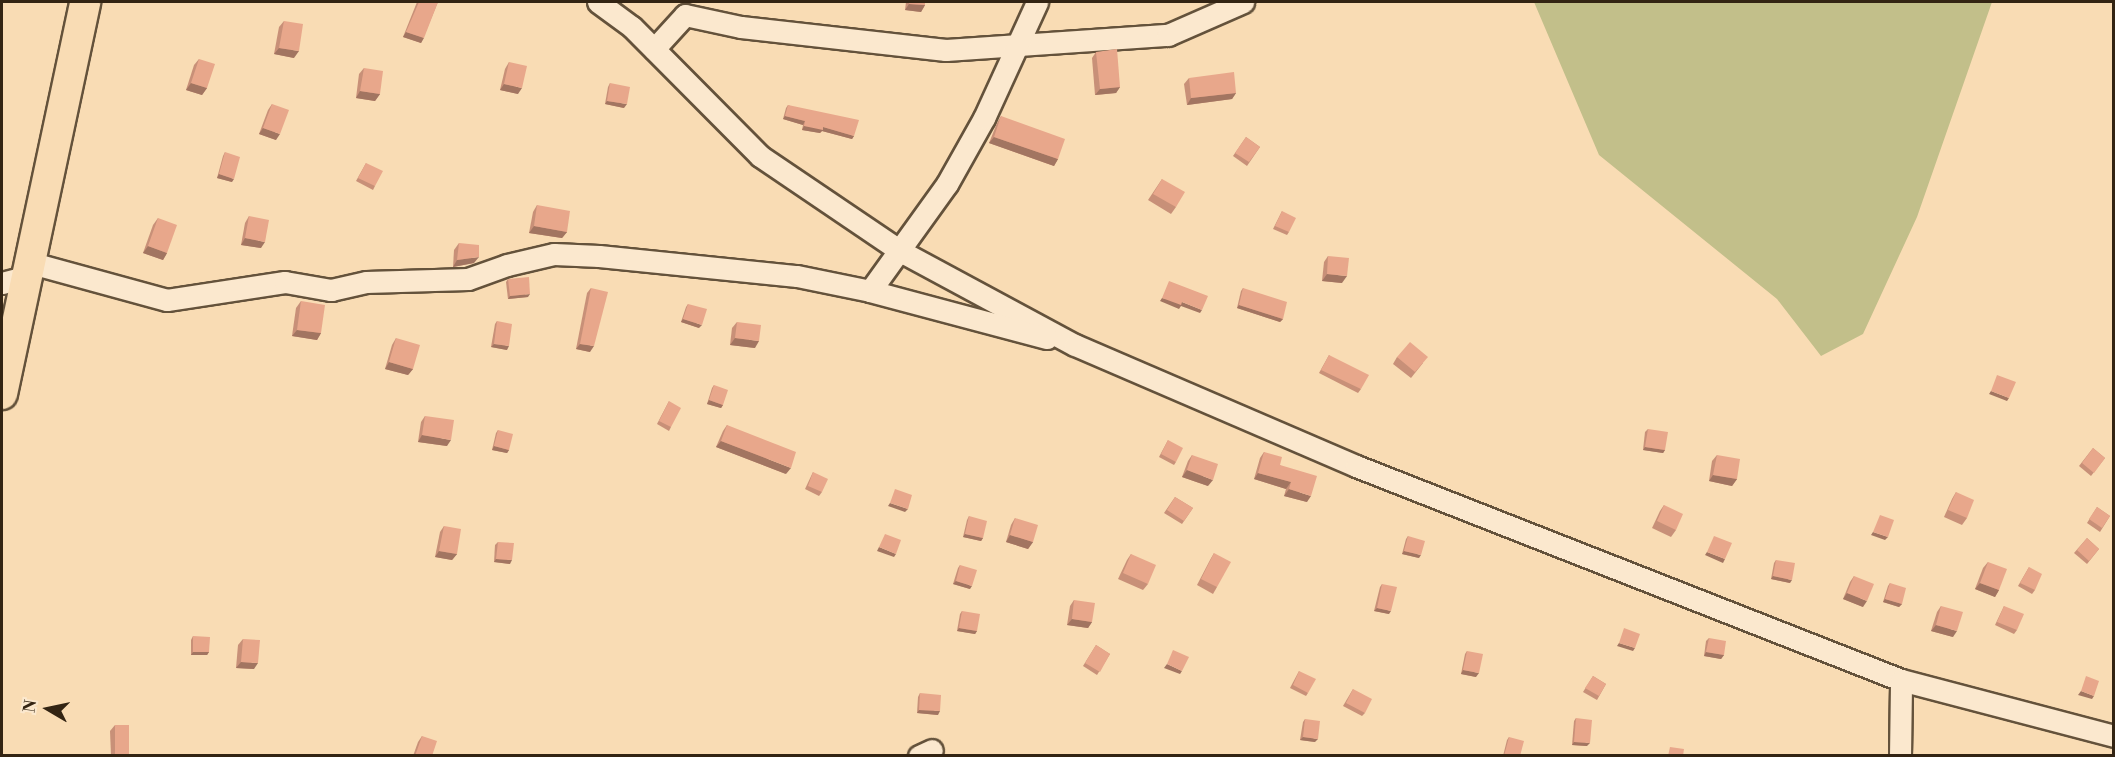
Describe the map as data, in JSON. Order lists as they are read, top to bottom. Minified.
{"north":"left"}
